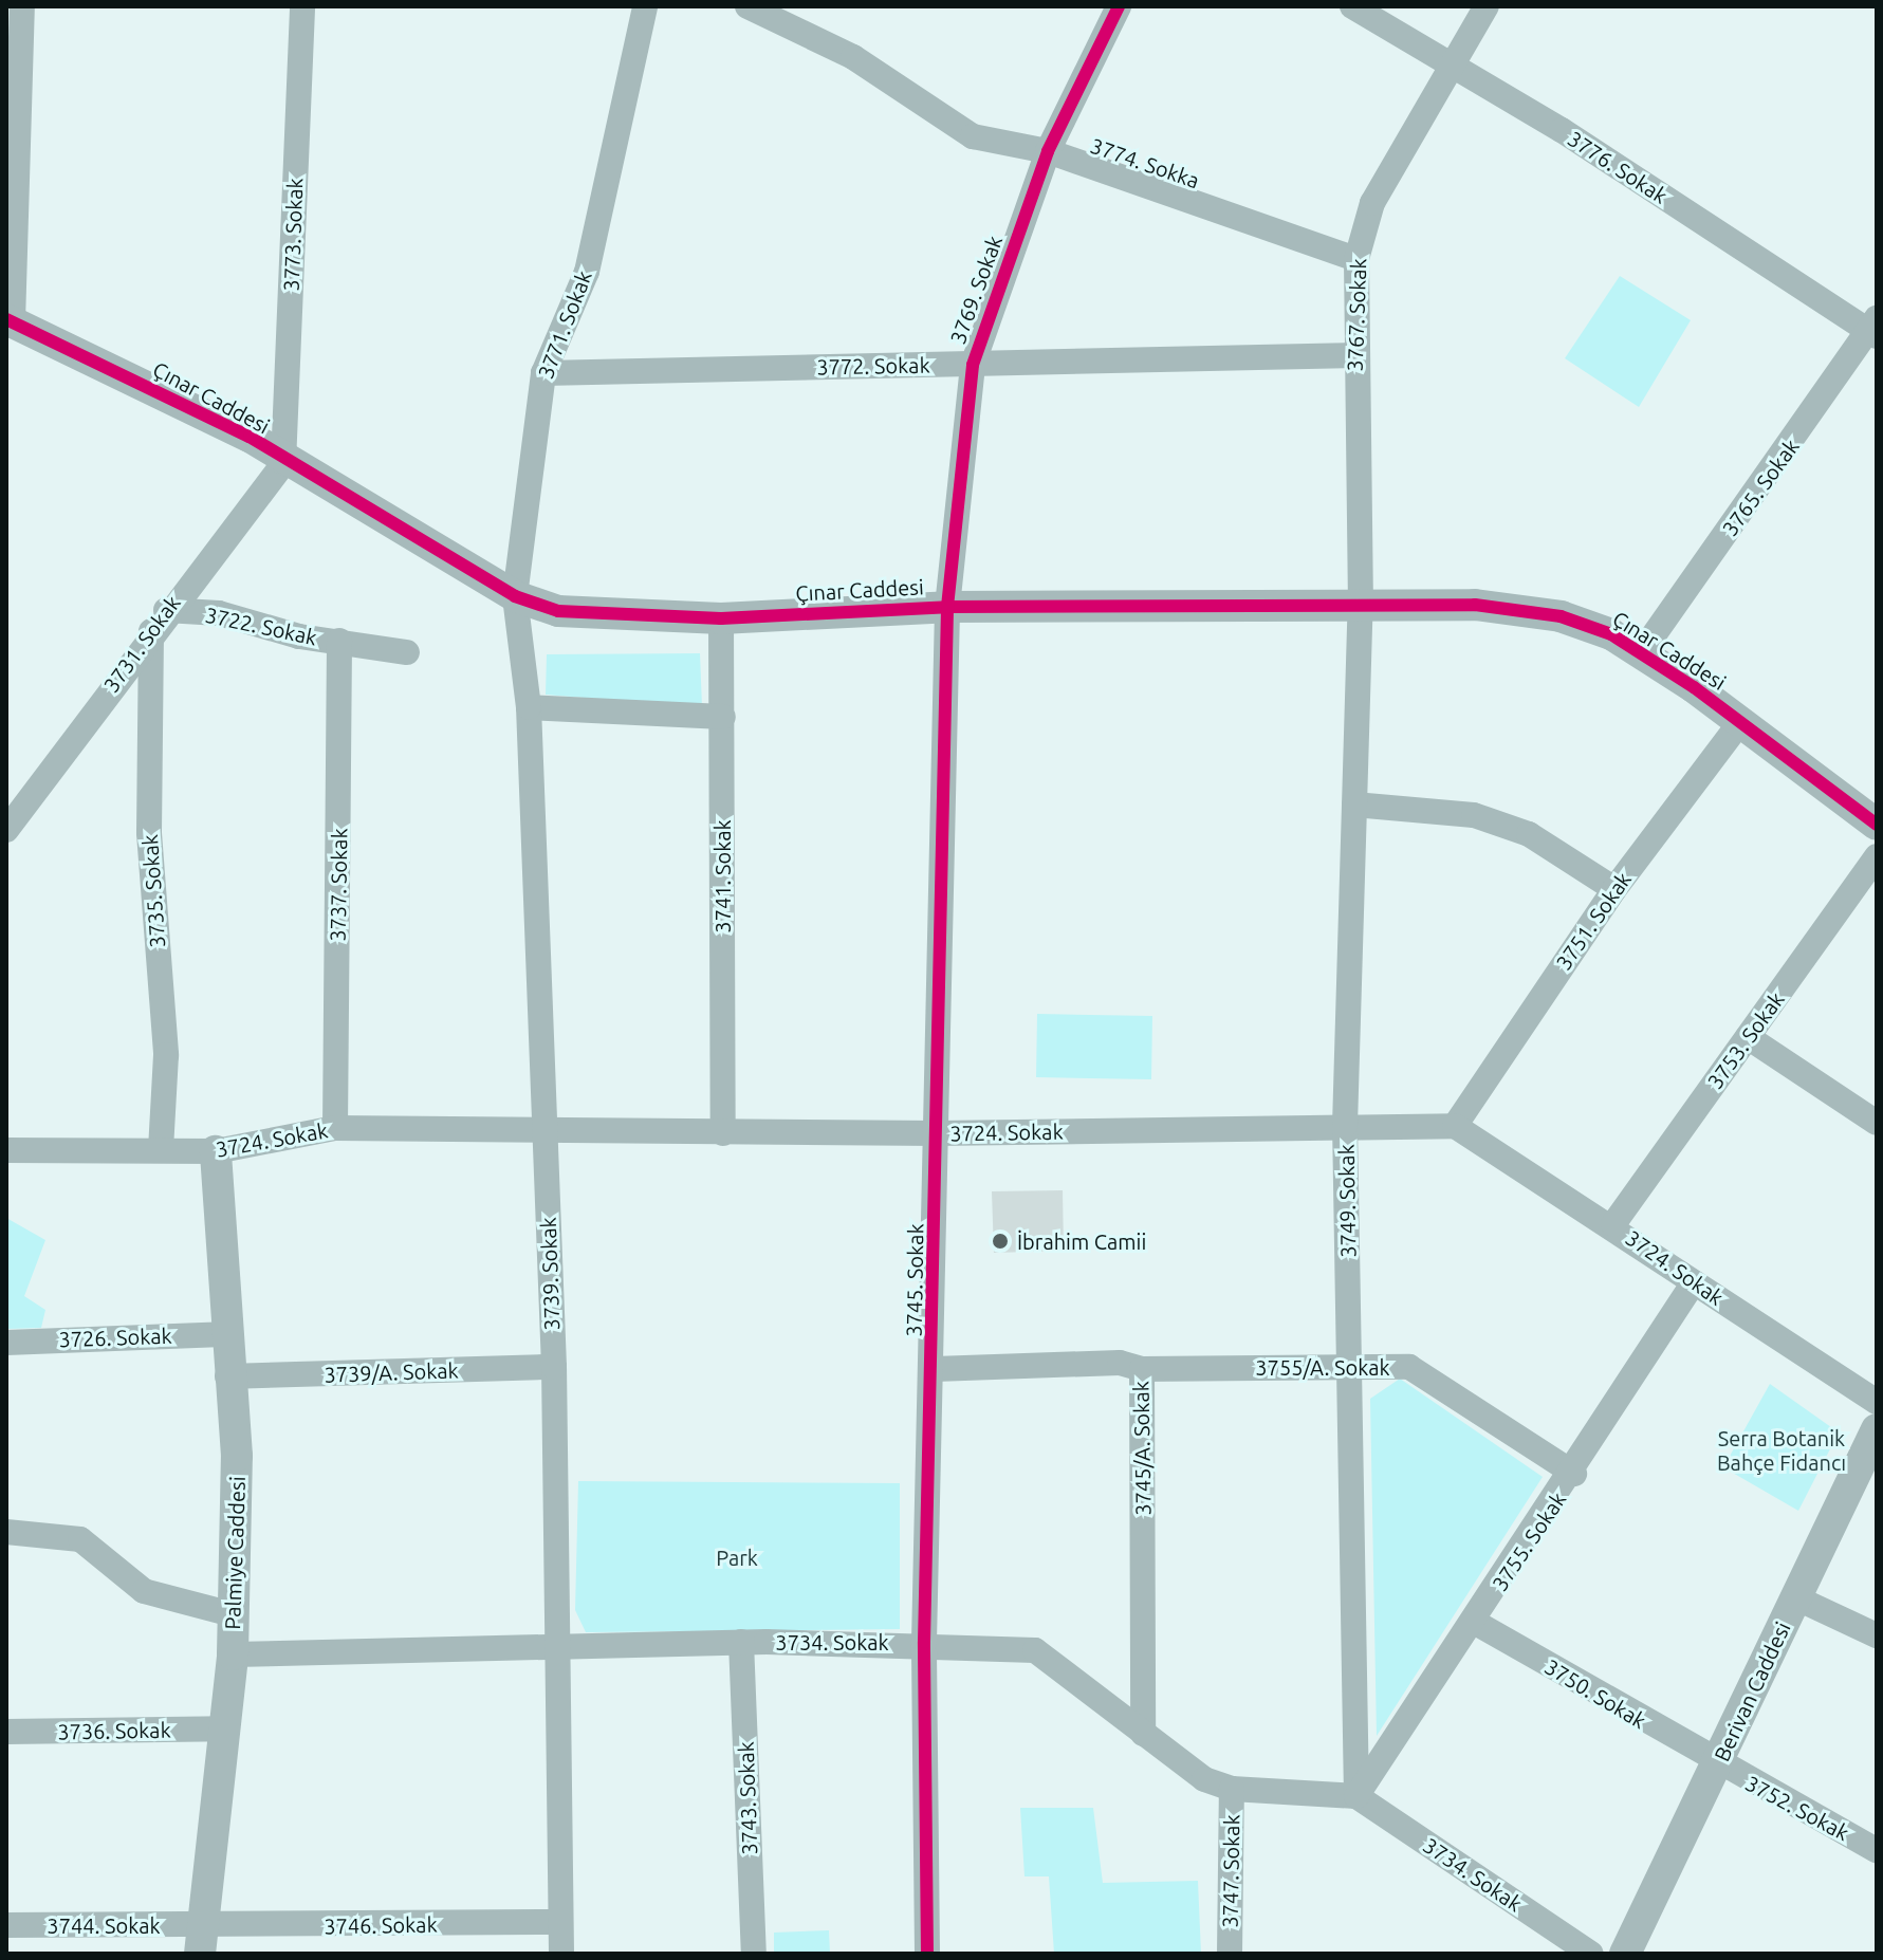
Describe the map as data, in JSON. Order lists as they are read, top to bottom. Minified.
{"streets":{"street":["3774. Sokka","3776. Sokak","3773. Sokak","3769. Sokak","3767. Sokak","3771. Sokak","3772. Sokak","Çınar Caddesi","3765. Sokak","3722. Sokak","3731. Sokak","3741. Sokak","3737. Sokak","3735. Sokak","3751. Sokak","3753. Sokak","3724. Sokak","3749. Sokak","3739. Sokak","3745. Sokak","3726. Sokak","3755/A. Sokak","3739/A. Sokak","3745/A. Sokak","3755. Sokak","Palmiye Caddesi","3734. Sokak","Berivan Caddesi","3750. Sokak","3736. Sokak","3743. Sokak","3752. Sokak","3747. Sokak","3744. Sokak","3746. Sokak"]},"crossings":[["3774. Sokka","3769. Sokak"],["3774. Sokka","3767. Sokak"],["3776. Sokak","3767. Sokak"],["3776. Sokak","3765. Sokak"],["3773. Sokak","Çınar Caddesi"],["3773. Sokak","3731. Sokak"],["3769. Sokak","3772. Sokak"],["3769. Sokak","Çınar Caddesi"],["3769. Sokak","3745. Sokak"],["3767. Sokak","3772. Sokak"],["3767. Sokak","Çınar Caddesi"],["3767. Sokak","3749. Sokak"],["3771. Sokak","3772. Sokak"],["3771. Sokak","Çınar Caddesi"],["3771. Sokak","3739. Sokak"],["Çınar Caddesi","3765. Sokak"],["Çınar Caddesi","3731. Sokak"],["Çınar Caddesi","3741. Sokak"],["Çınar Caddesi","3751. Sokak"],["Çınar Caddesi","3749. Sokak"],["Çınar Caddesi","3739. Sokak"],["Çınar Caddesi","3745. Sokak"],["3722. Sokak","3731. Sokak"],["3722. Sokak","3737. Sokak"],["3722. Sokak","3735. Sokak"],["3731. Sokak","3735. Sokak"],["3741. Sokak","3724. Sokak"],["3737. Sokak","3724. Sokak"],["3735. Sokak","3724. Sokak"],["3751. Sokak","3724. Sokak"],["3753. Sokak","3724. Sokak"],["3724. Sokak","3749. Sokak"],["3724. Sokak","3739. Sokak"],["3724. Sokak","3745. Sokak"],["3724. Sokak","3755. Sokak"],["3724. Sokak","Palmiye Caddesi"],["3749. Sokak","3755/A. Sokak"],["3749. Sokak","3755. Sokak"],["3749. Sokak","3734. Sokak"],["3739. Sokak","3739/A. Sokak"],["3739. Sokak","3734. Sokak"],["3739. Sokak","3746. Sokak"],["3745. Sokak","3745/A. Sokak"],["3745. Sokak","3734. Sokak"],["3726. Sokak","Palmiye Caddesi"],["3755/A. Sokak","3745/A. Sokak"],["3755/A. Sokak","3755. Sokak"],["3739/A. Sokak","Palmiye Caddesi"],["3745/A. Sokak","3734. Sokak"],["3755. Sokak","3734. Sokak"],["3755. Sokak","3750. Sokak"],["Palmiye Caddesi","3734. Sokak"],["Palmiye Caddesi","3736. Sokak"],["Palmiye Caddesi","3744. Sokak"],["Palmiye Caddesi","3746. Sokak"],["3734. Sokak","3743. Sokak"],["3734. Sokak","3747. Sokak"],["Berivan Caddesi","3750. Sokak"],["Berivan Caddesi","3752. Sokak"],["3750. Sokak","3752. Sokak"],["3744. Sokak","3746. Sokak"]],"parks":["Serra Botanik Bahçe Fidancı","Park"],"places":["İbrahim Camii"]}
